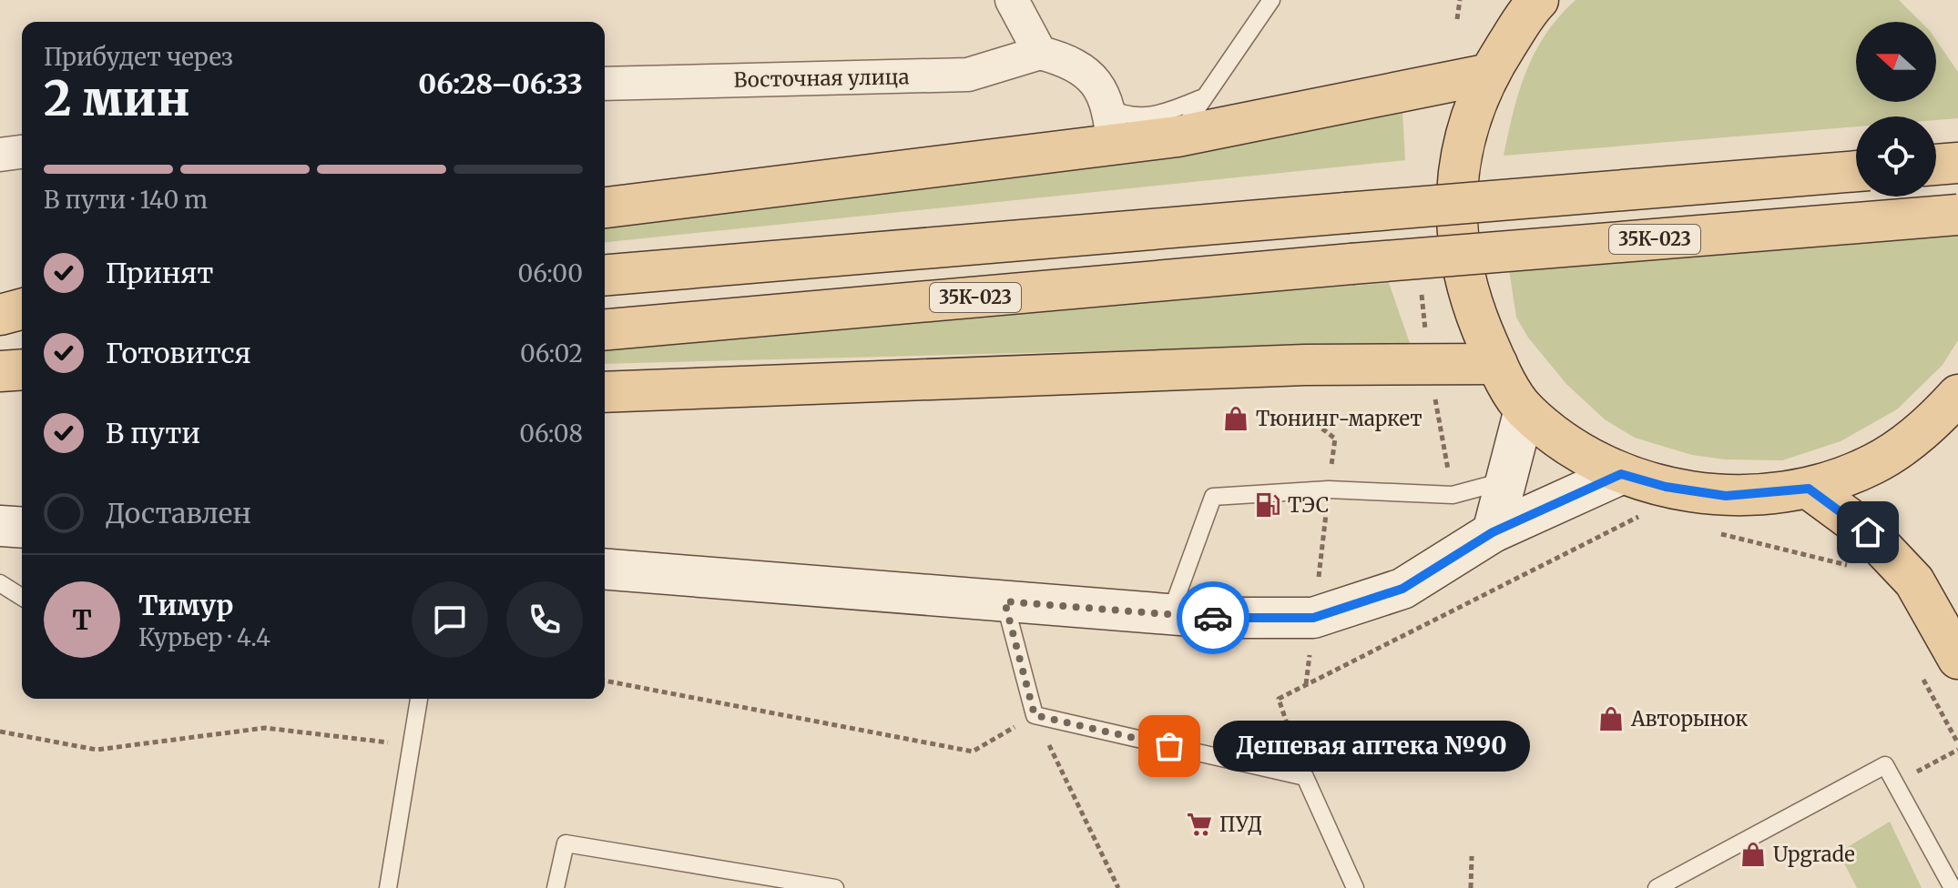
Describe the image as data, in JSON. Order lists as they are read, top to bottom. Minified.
{"streets":{"main road":["35К-023"],"street":["Восточная улица"]},"places":{"shop":["Тюнинг-маркет","Авторынок","Upgrade"],"fuel station":["ТЭС"],"other":["Дешевая аптека №90"],"supermarket":["ПУД"]},"north":"left","page":{"heading":["2 мин","Прибудет через","06:28–06:33"],"panel":["Тимур","Курьер · 4.4"],"bar":"В пути · 140 m","list":[["Принят","06:00"],["Готовится","06:02"],["В пути","06:08"],"Доставлен"],"round":"Т","bubble":"Дешевая аптека №90"}}
